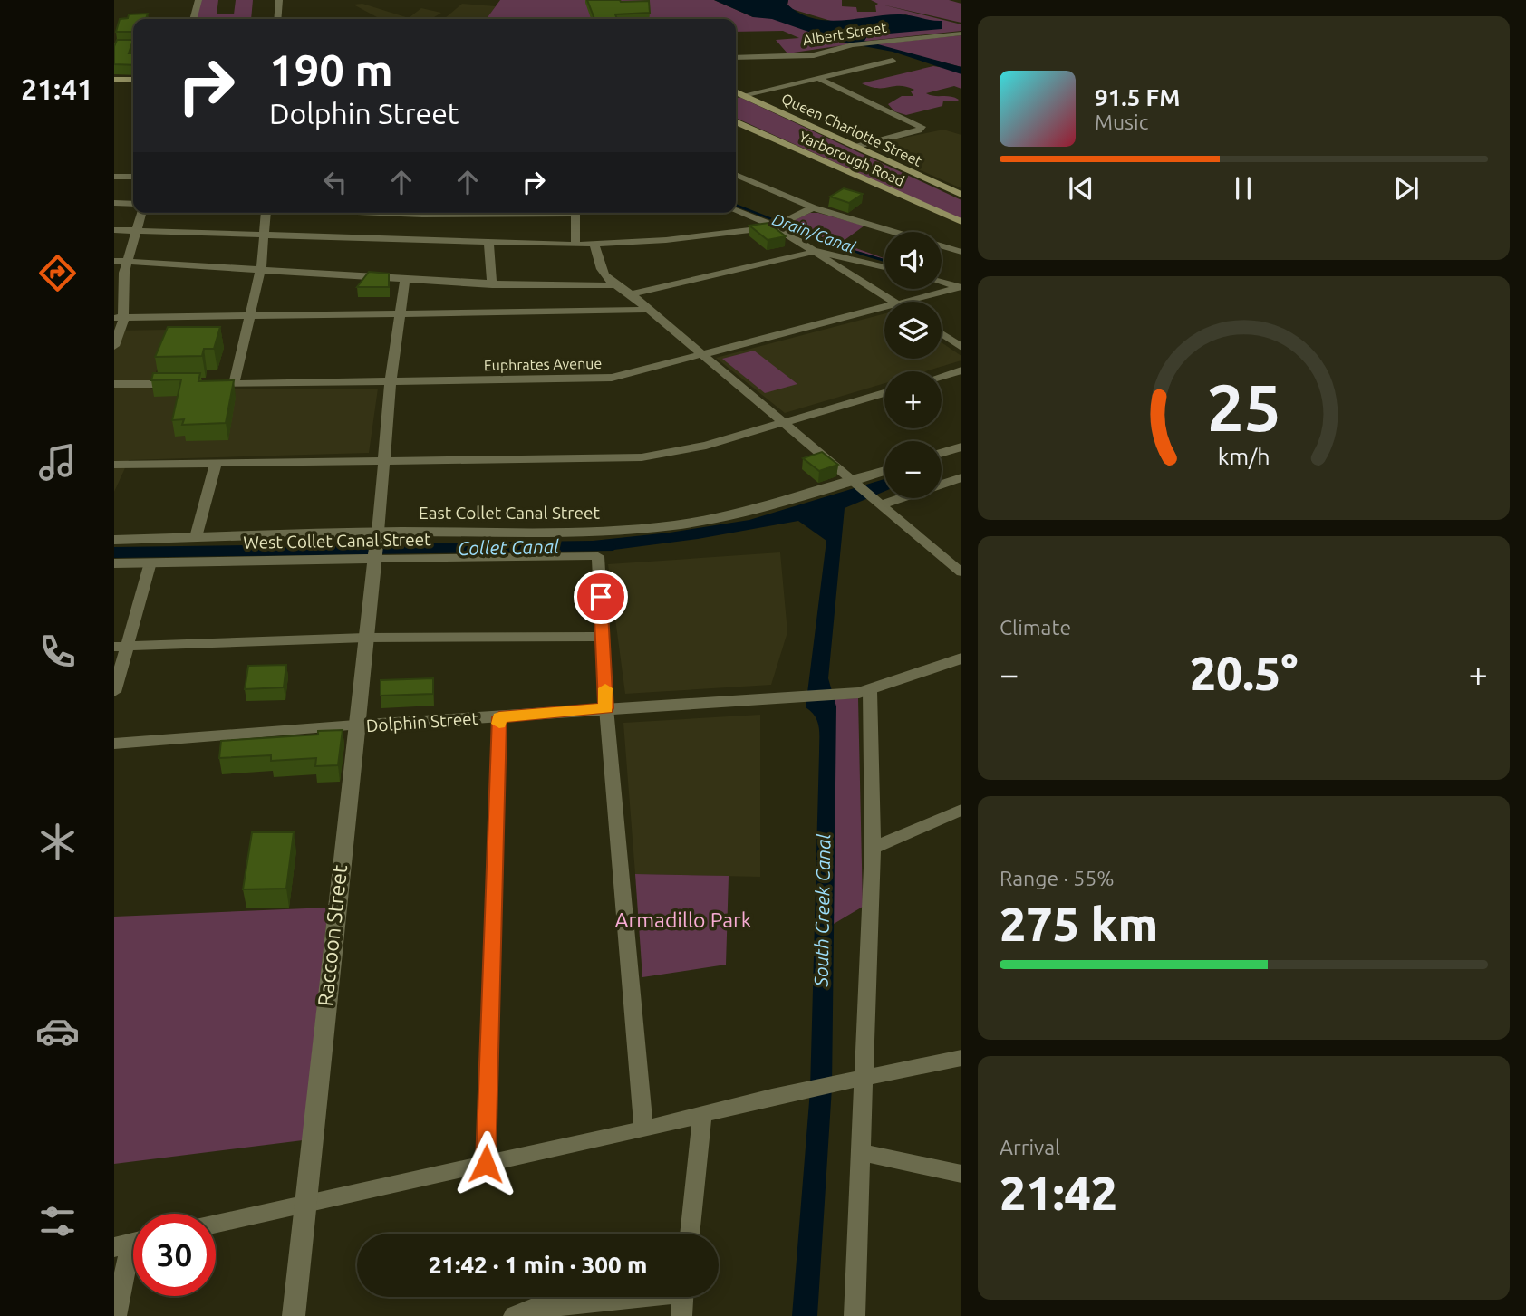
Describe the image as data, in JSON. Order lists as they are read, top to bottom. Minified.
{"streets":{"main road":["Queen Charlotte Street","Yarborough Road"],"street":["Albert Street","Euphrates Avenue","East Collet Canal Street","West Collet Canal Street","Dolphin Street","Raccoon Street"]},"crossings":[["East Collet Canal Street","Raccoon Street"],["West Collet Canal Street","Raccoon Street"],["Dolphin Street","Raccoon Street"]],"water":["Drain/Canal","Collet Canal","South Creek Canal"],"parks":["Armadillo Park"],"page":{"tabs":"21:41","turn":["190 m","Dolphin Street"],"song":["91.5 FM","Music"],"map_buttons":["+","−"],"tile":["Climate",["Range · 55%","275 km"],["Arrival","21:42"]],"heat":["−","20.5°","+"],"limit":"30","trip":"21:42 · 1 min · 300 m","gauge":["25","km/h"]}}
